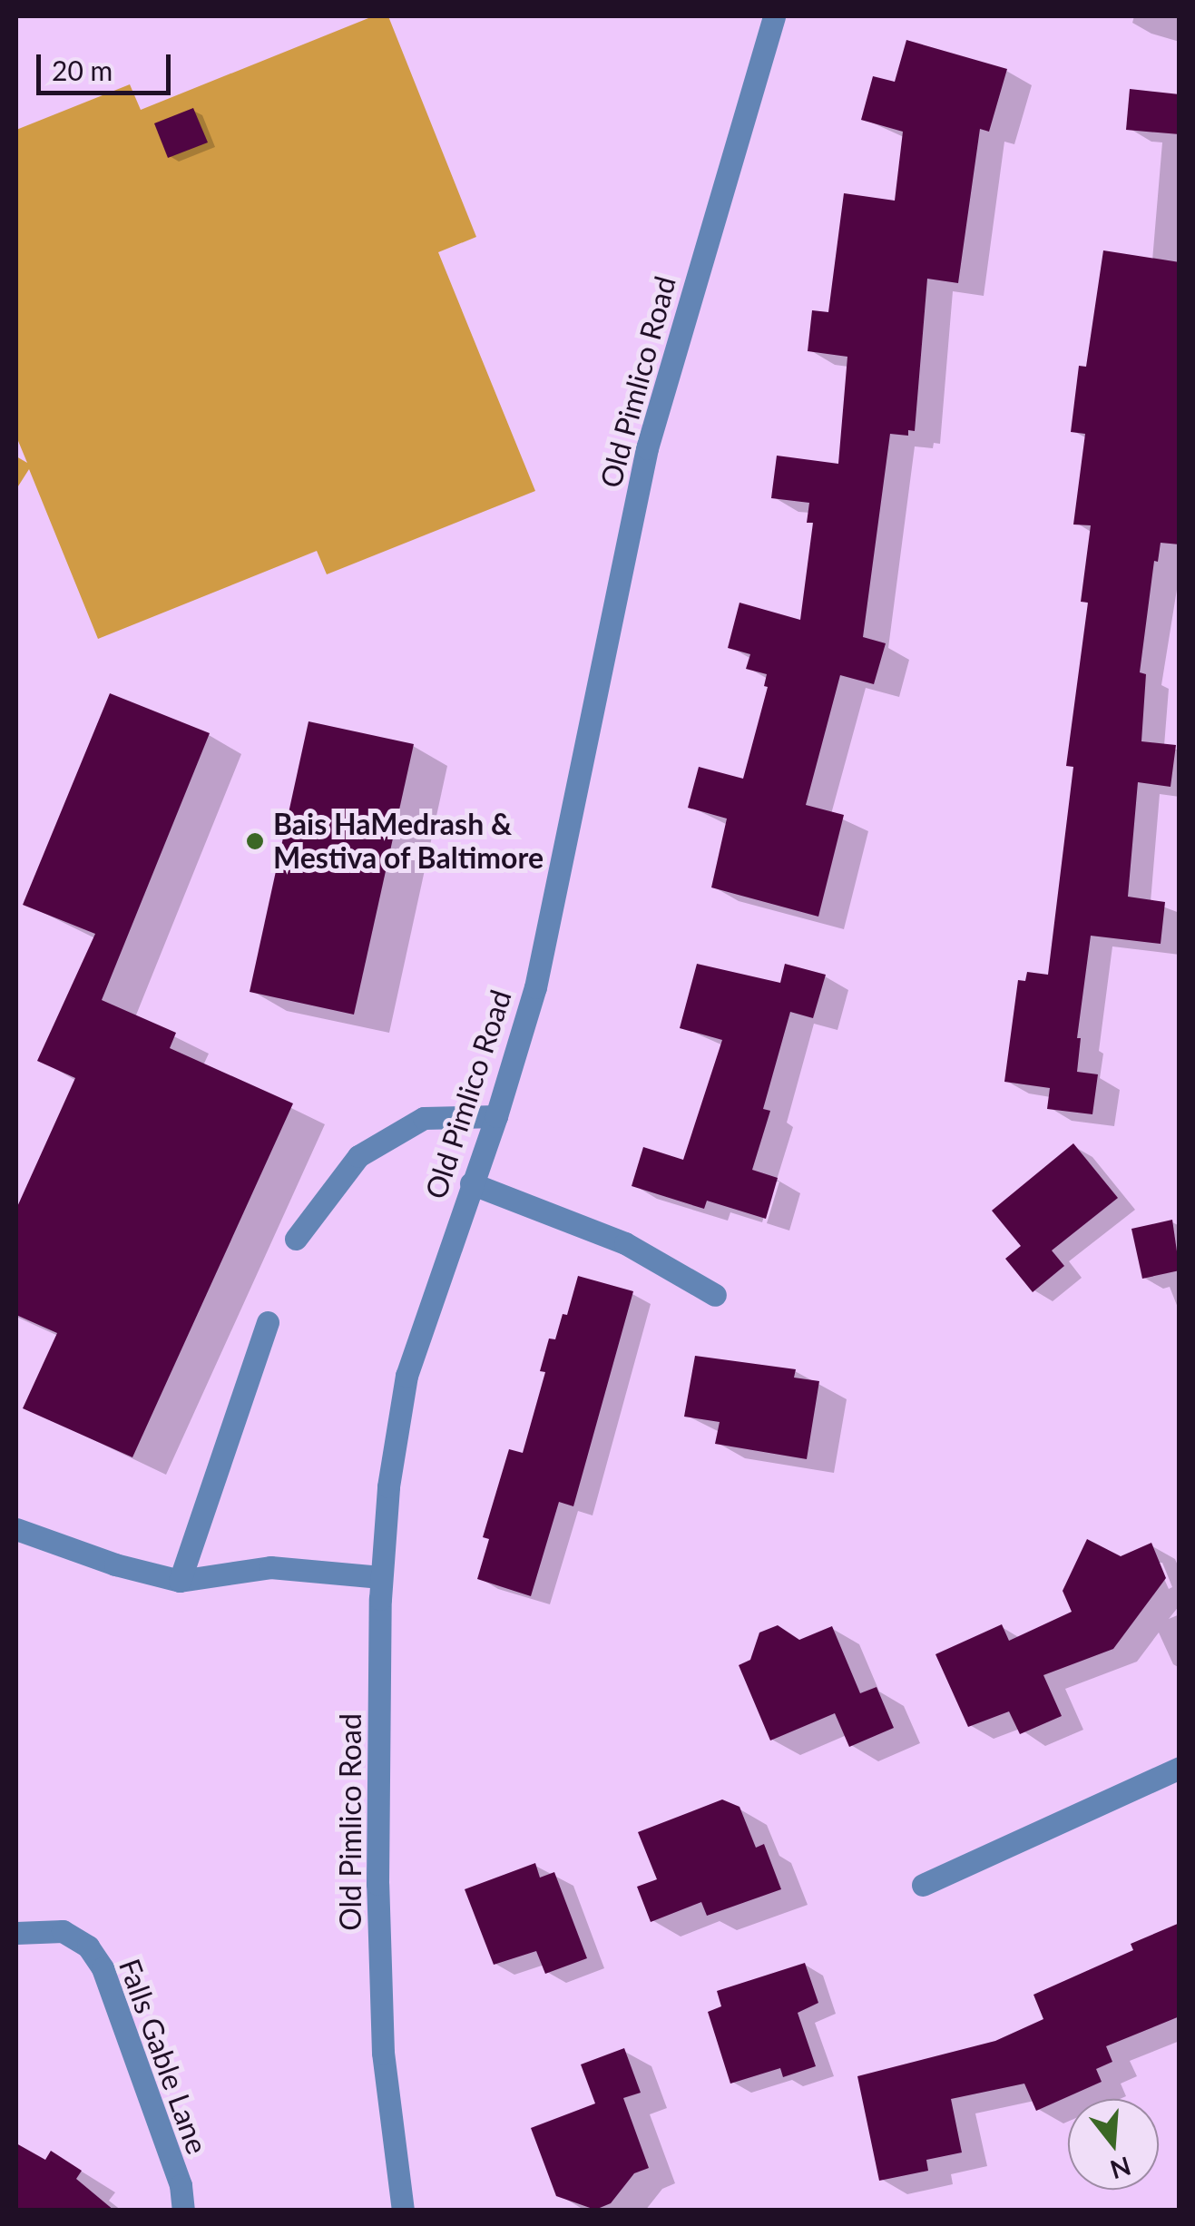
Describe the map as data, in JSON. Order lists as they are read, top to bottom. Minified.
{"streets":{"street":["Old Pimlico Road","Falls Gable Lane"]},"places":["Bais HaMedrash & Mestiva of Baltimore"],"scale_bar":"20 m","north":"bottom"}
